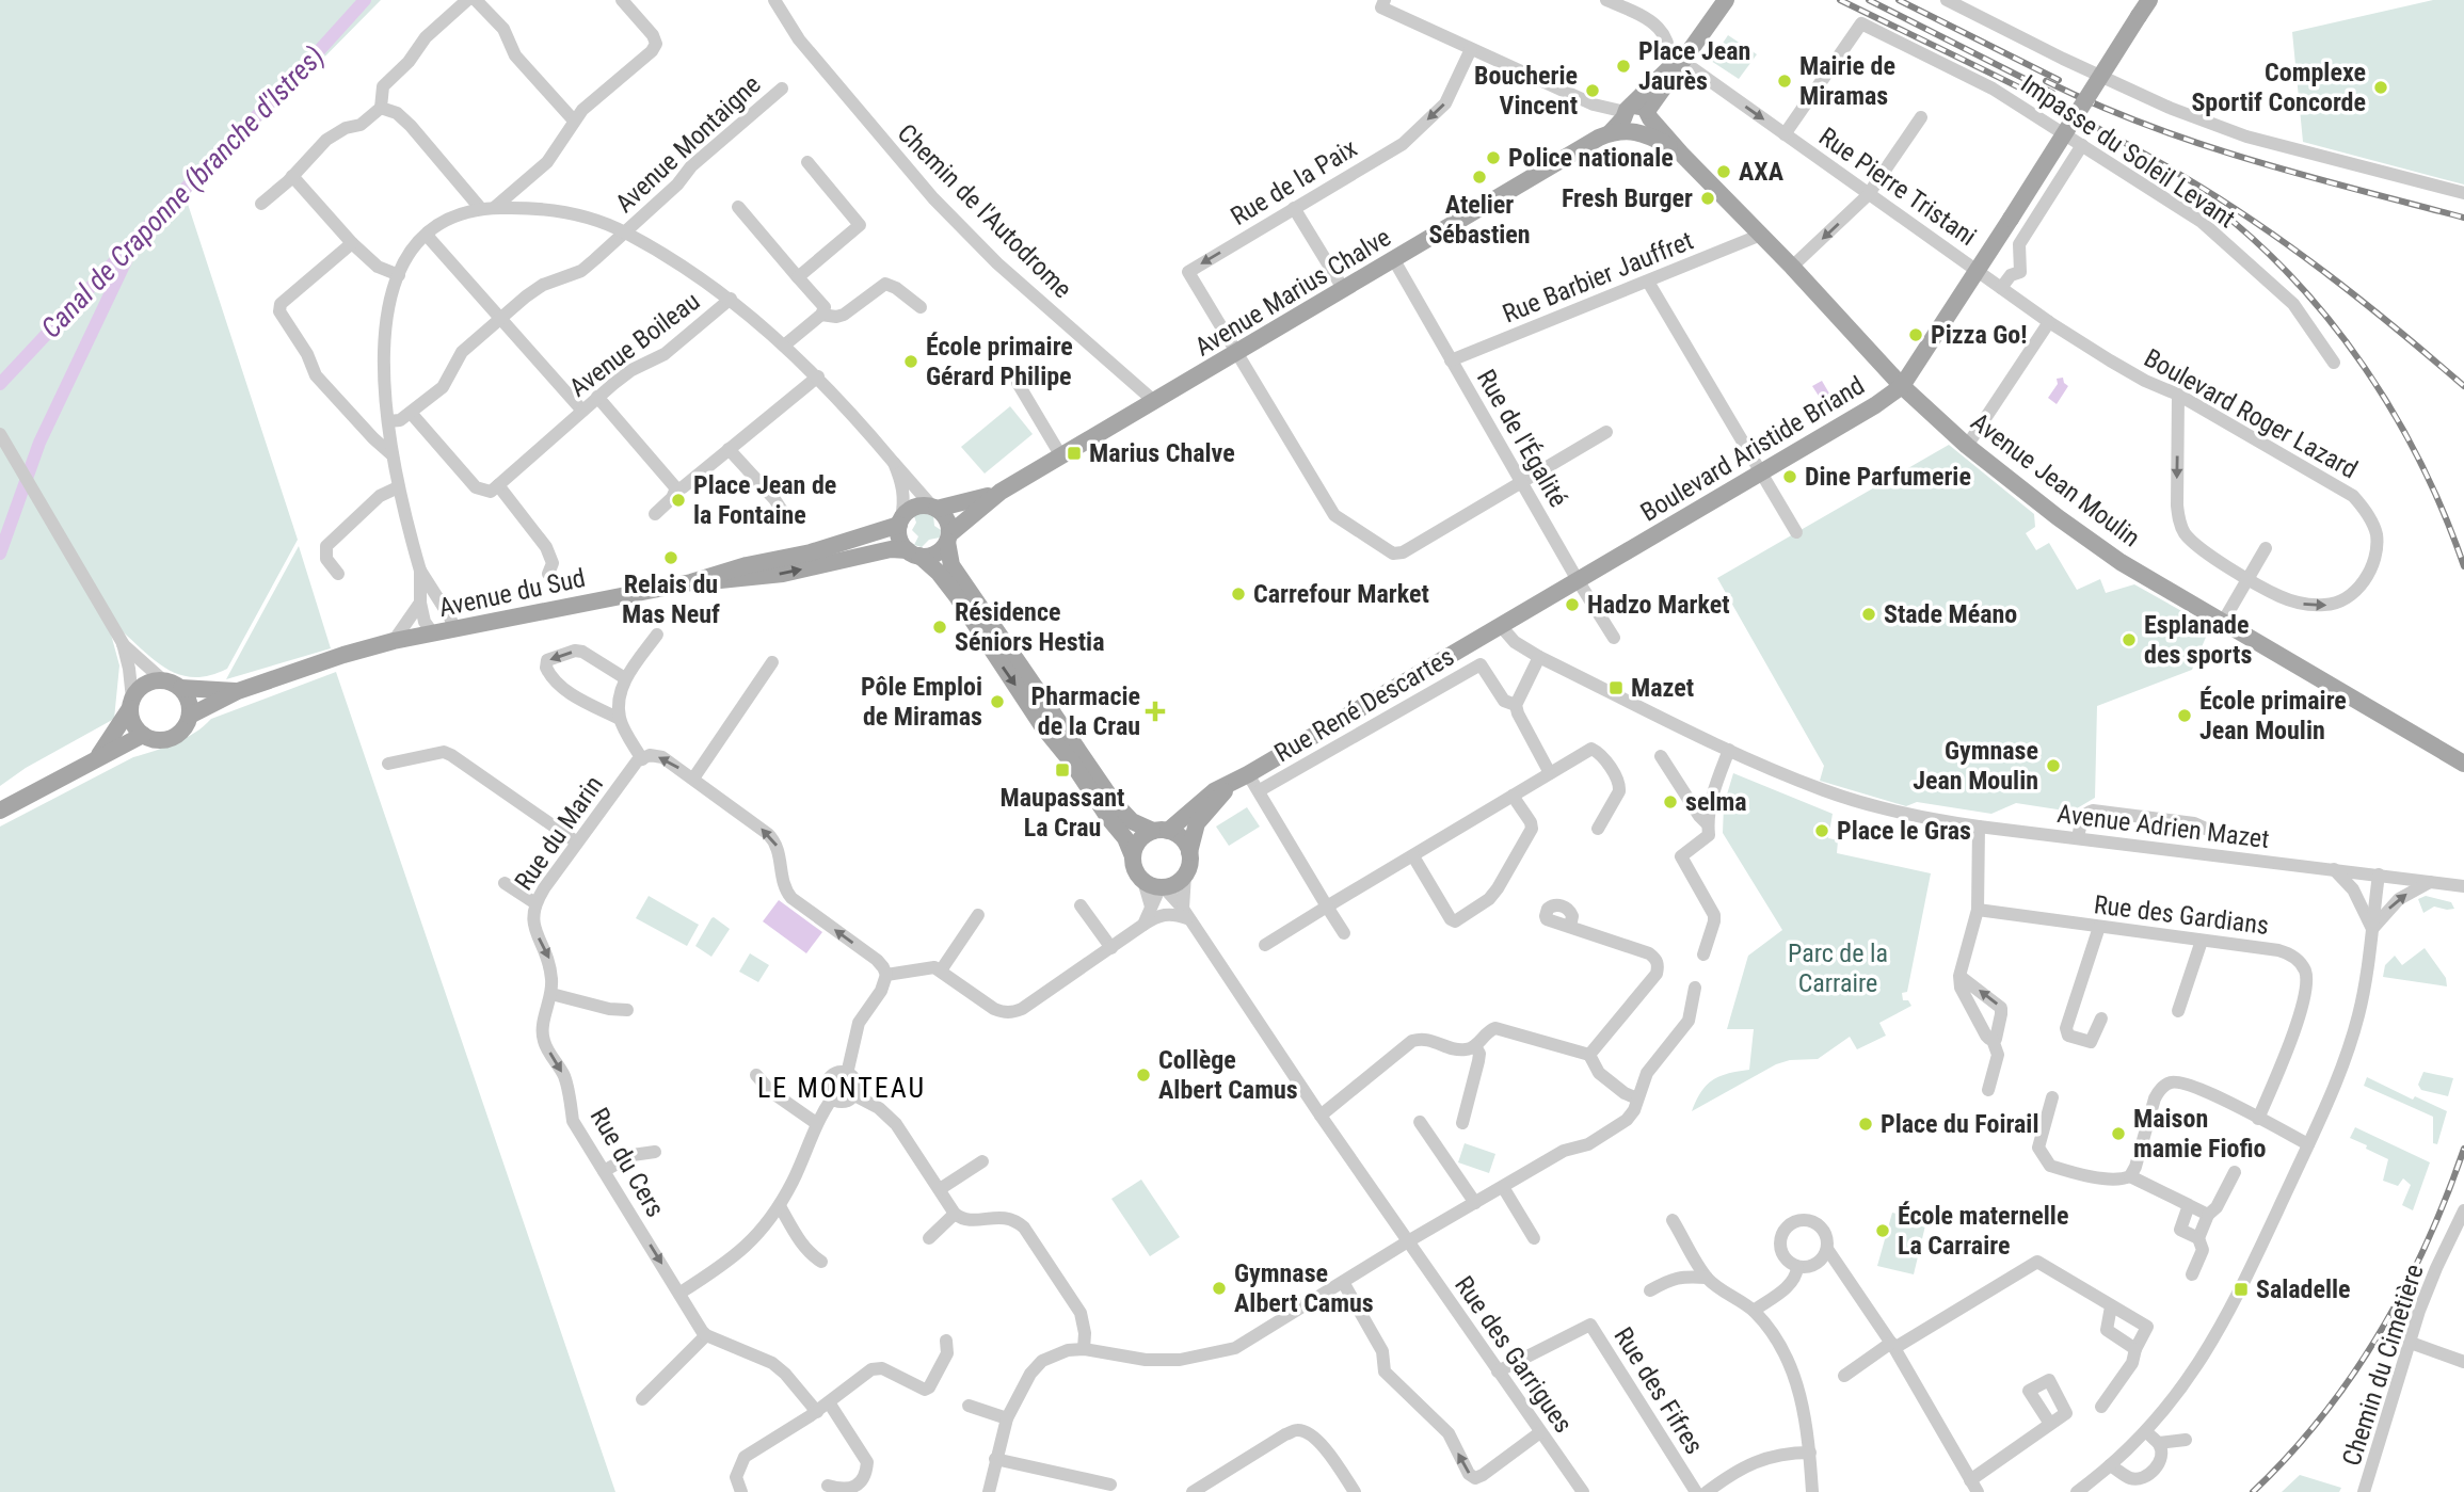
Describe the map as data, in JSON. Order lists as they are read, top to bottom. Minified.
{"streets":{"main road":["Avenue Marius Chalve","Boulevard Aristide Briand","Avenue Jean Moulin","Avenue du Sud"],"street":["Avenue Montaigne","Impasse du Soleil Levant","Rue de la Paix","Rue Pierre Tristani","Chemin de l'Autodrome","Rue Barbier Jauffret","Avenue Boileau","Boulevard Roger Lazard","Rue de l'Égalité","Rue René Descartes","Avenue Adrien Mazet","Rue du Marin","Rue des Gardians","Rue du Cers","Rue des Garrigues","Chemin du Cimetière","Rue des Fifres"]},"crossings":[["Impasse du Soleil Levant","Rue Pierre Tristani"],["Rue de la Paix","Avenue Marius Chalve"],["Rue Pierre Tristani","Boulevard Roger Lazard"],["Rue Pierre Tristani","Boulevard Aristide Briand"],["Chemin de l'Autodrome","Avenue Marius Chalve"],["Rue Barbier Jauffret","Rue de l'Égalité"],["Rue Barbier Jauffret","Avenue Jean Moulin"],["Avenue Marius Chalve","Rue de l'Égalité"],["Avenue Marius Chalve","Avenue Jean Moulin"],["Avenue Marius Chalve","Avenue du Sud"],["Boulevard Roger Lazard","Boulevard Aristide Briand"],["Rue de l'Égalité","Boulevard Aristide Briand"],["Boulevard Aristide Briand","Avenue Jean Moulin"],["Boulevard Aristide Briand","Avenue Adrien Mazet"],["Rue du Marin","Rue du Cers"],["Rue des Garrigues","Rue des Fifres"]],"one_way":["Rue de la Paix","Rue Pierre Tristani","Rue du Cers"],"districts":["LE MONTEAU"],"water":["Canal de Craponne (branche d'Istres)"],"parks":["Parc de la Carraire"],"places":{"other":["Place Jean Jaurès","Mairie de Miramas","Complexe Sportif Concorde","Boucherie Vincent","Police nationale","AXA","Atelier Sébastien","Fresh Burger","Pizza Go!","École primaire Gérard Philipe","Dine Parfumerie","Place Jean de la Fontaine","Relais du Mas Neuf","Carrefour Market","Hadzo Market","Stade Méano","Résidence Séniors Hestia","Esplanade des sports","Pôle Emploi de Miramas","École primaire Jean Moulin","Gymnase Jean Moulin","selma","Place le Gras","Collège Albert Camus","Place du Foirail","Maison mamie Fiofio","École maternelle La Carraire","Gymnase Albert Camus"],"transit":["Marius Chalve","Mazet","Maupassant La Crau","Saladelle"],"health":["Pharmacie de la Crau"]}}
